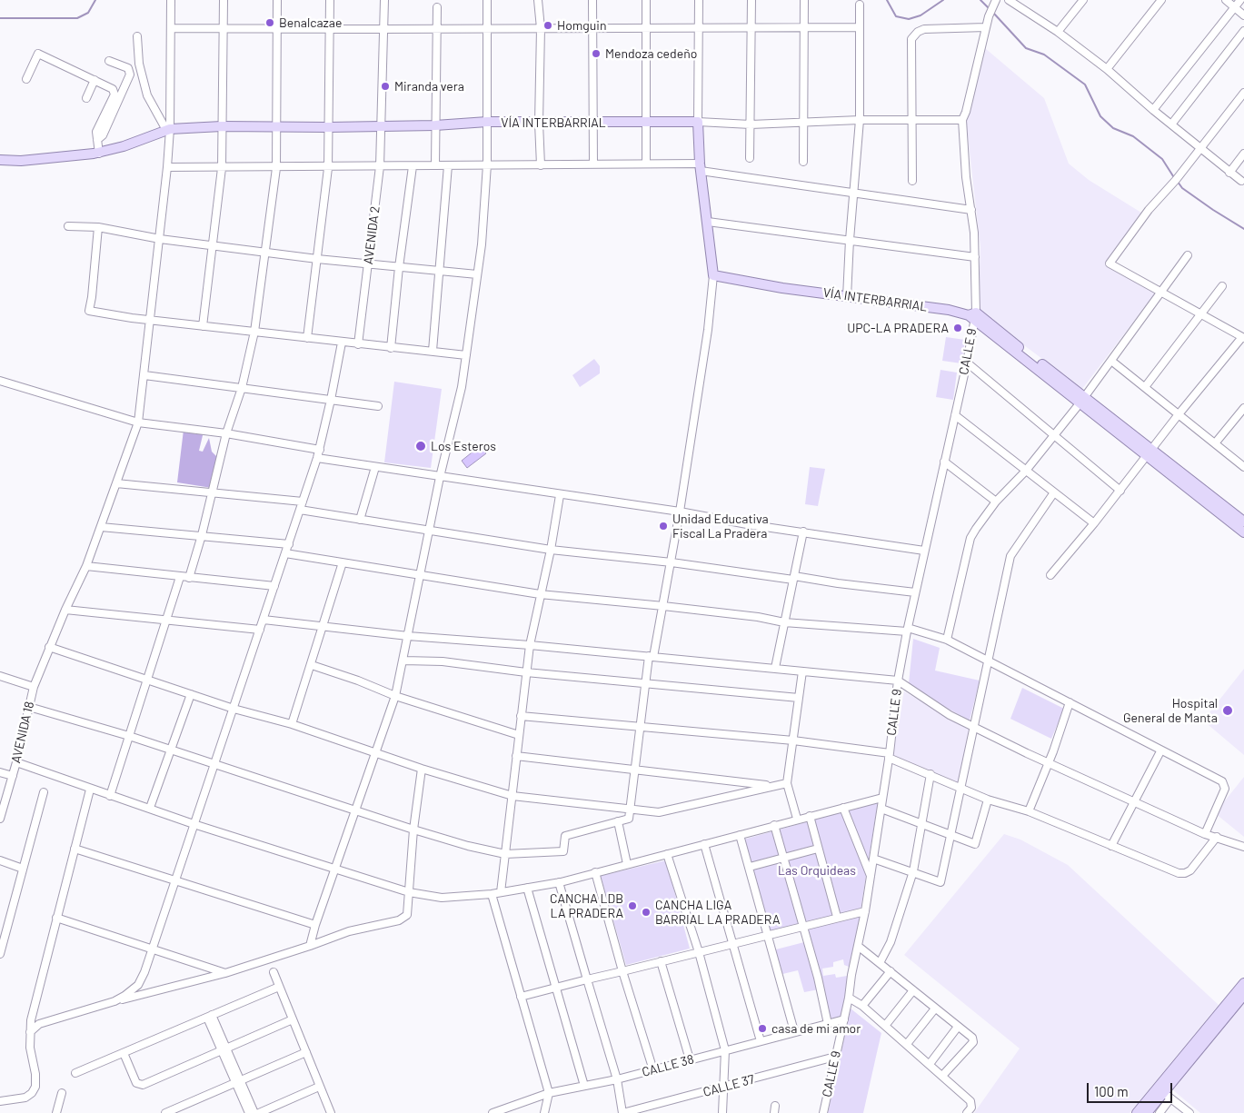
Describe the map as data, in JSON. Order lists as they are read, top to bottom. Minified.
{"streets":{"main road":["VÍA INTERBARRIAL"],"street":["AVENIDA 2","CALLE 9","AVENIDA 18","CALLE 38","CALLE 37"]},"crossings":[["VÍA INTERBARRIAL","AVENIDA 2"],["VÍA INTERBARRIAL","CALLE 9"],["VÍA INTERBARRIAL","AVENIDA 18"],["CALLE 9","CALLE 38"],["CALLE 9","CALLE 37"]],"parks":["Las Orquideas"],"places":["Benalcazae","Homguin","Mendoza cedeño","Miranda vera","UPC-LA PRADERA","Los Esteros","Unidad Educativa Fiscal La Pradera","Hospital General de Manta","CANCHA LDB LA PRADERA","CANCHA LIGA BARRIAL LA PRADERA","casa de mi amor"],"scale_bar":"100 m"}
